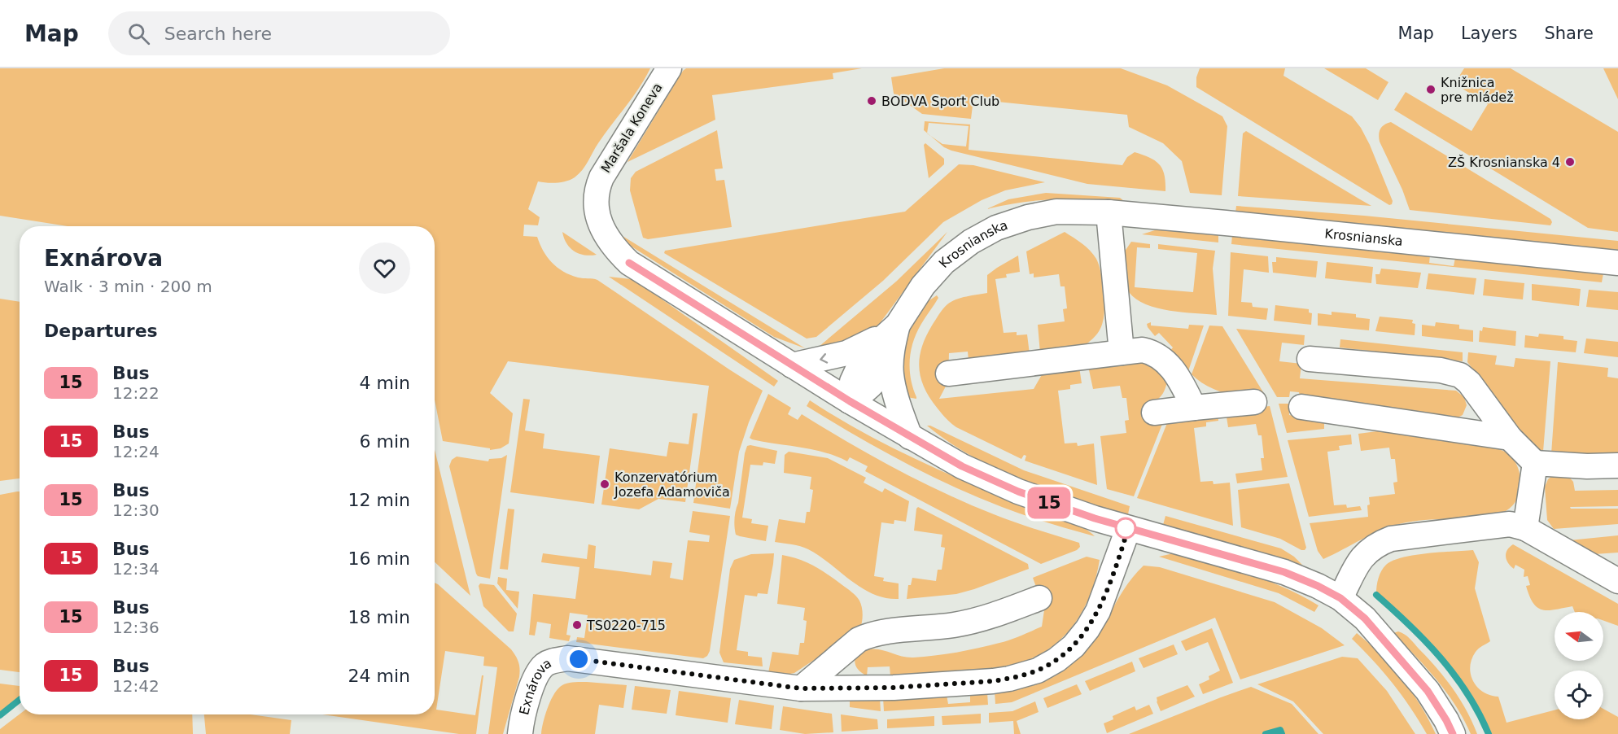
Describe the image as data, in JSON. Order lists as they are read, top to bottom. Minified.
{"streets":{"street":["Maršala Koneva","Krosnianska","Exnárova"]},"crossings":[["Maršala Koneva","Exnárova"]],"places":["Knižnica pre mládež","BODVA Sport Club","ZŠ Krosnianska 4","Konzervatórium Jozefa Adamoviča","TS0220-715"],"lines":["bus line 15"],"north":"left","page":{"header":"Map","search":"Search here","nav":["Map","Layers","Share"],"on_map":"15","heading":[["Exnárova","Walk · 3 min · 200 m"],"Departures"],"list":[{"mark":"15","name":"Bus","note":"12:22","value":"4 min"},{"mark":"15","name":"Bus","note":"12:24","value":"6 min"},{"mark":"15","name":"Bus","note":"12:30","value":"12 min"},{"mark":"15","name":"Bus","note":"12:34","value":"16 min"},{"mark":"15","name":"Bus","note":"12:36","value":"18 min"},{"mark":"15","name":"Bus","note":"12:42","value":"24 min"}]}}
